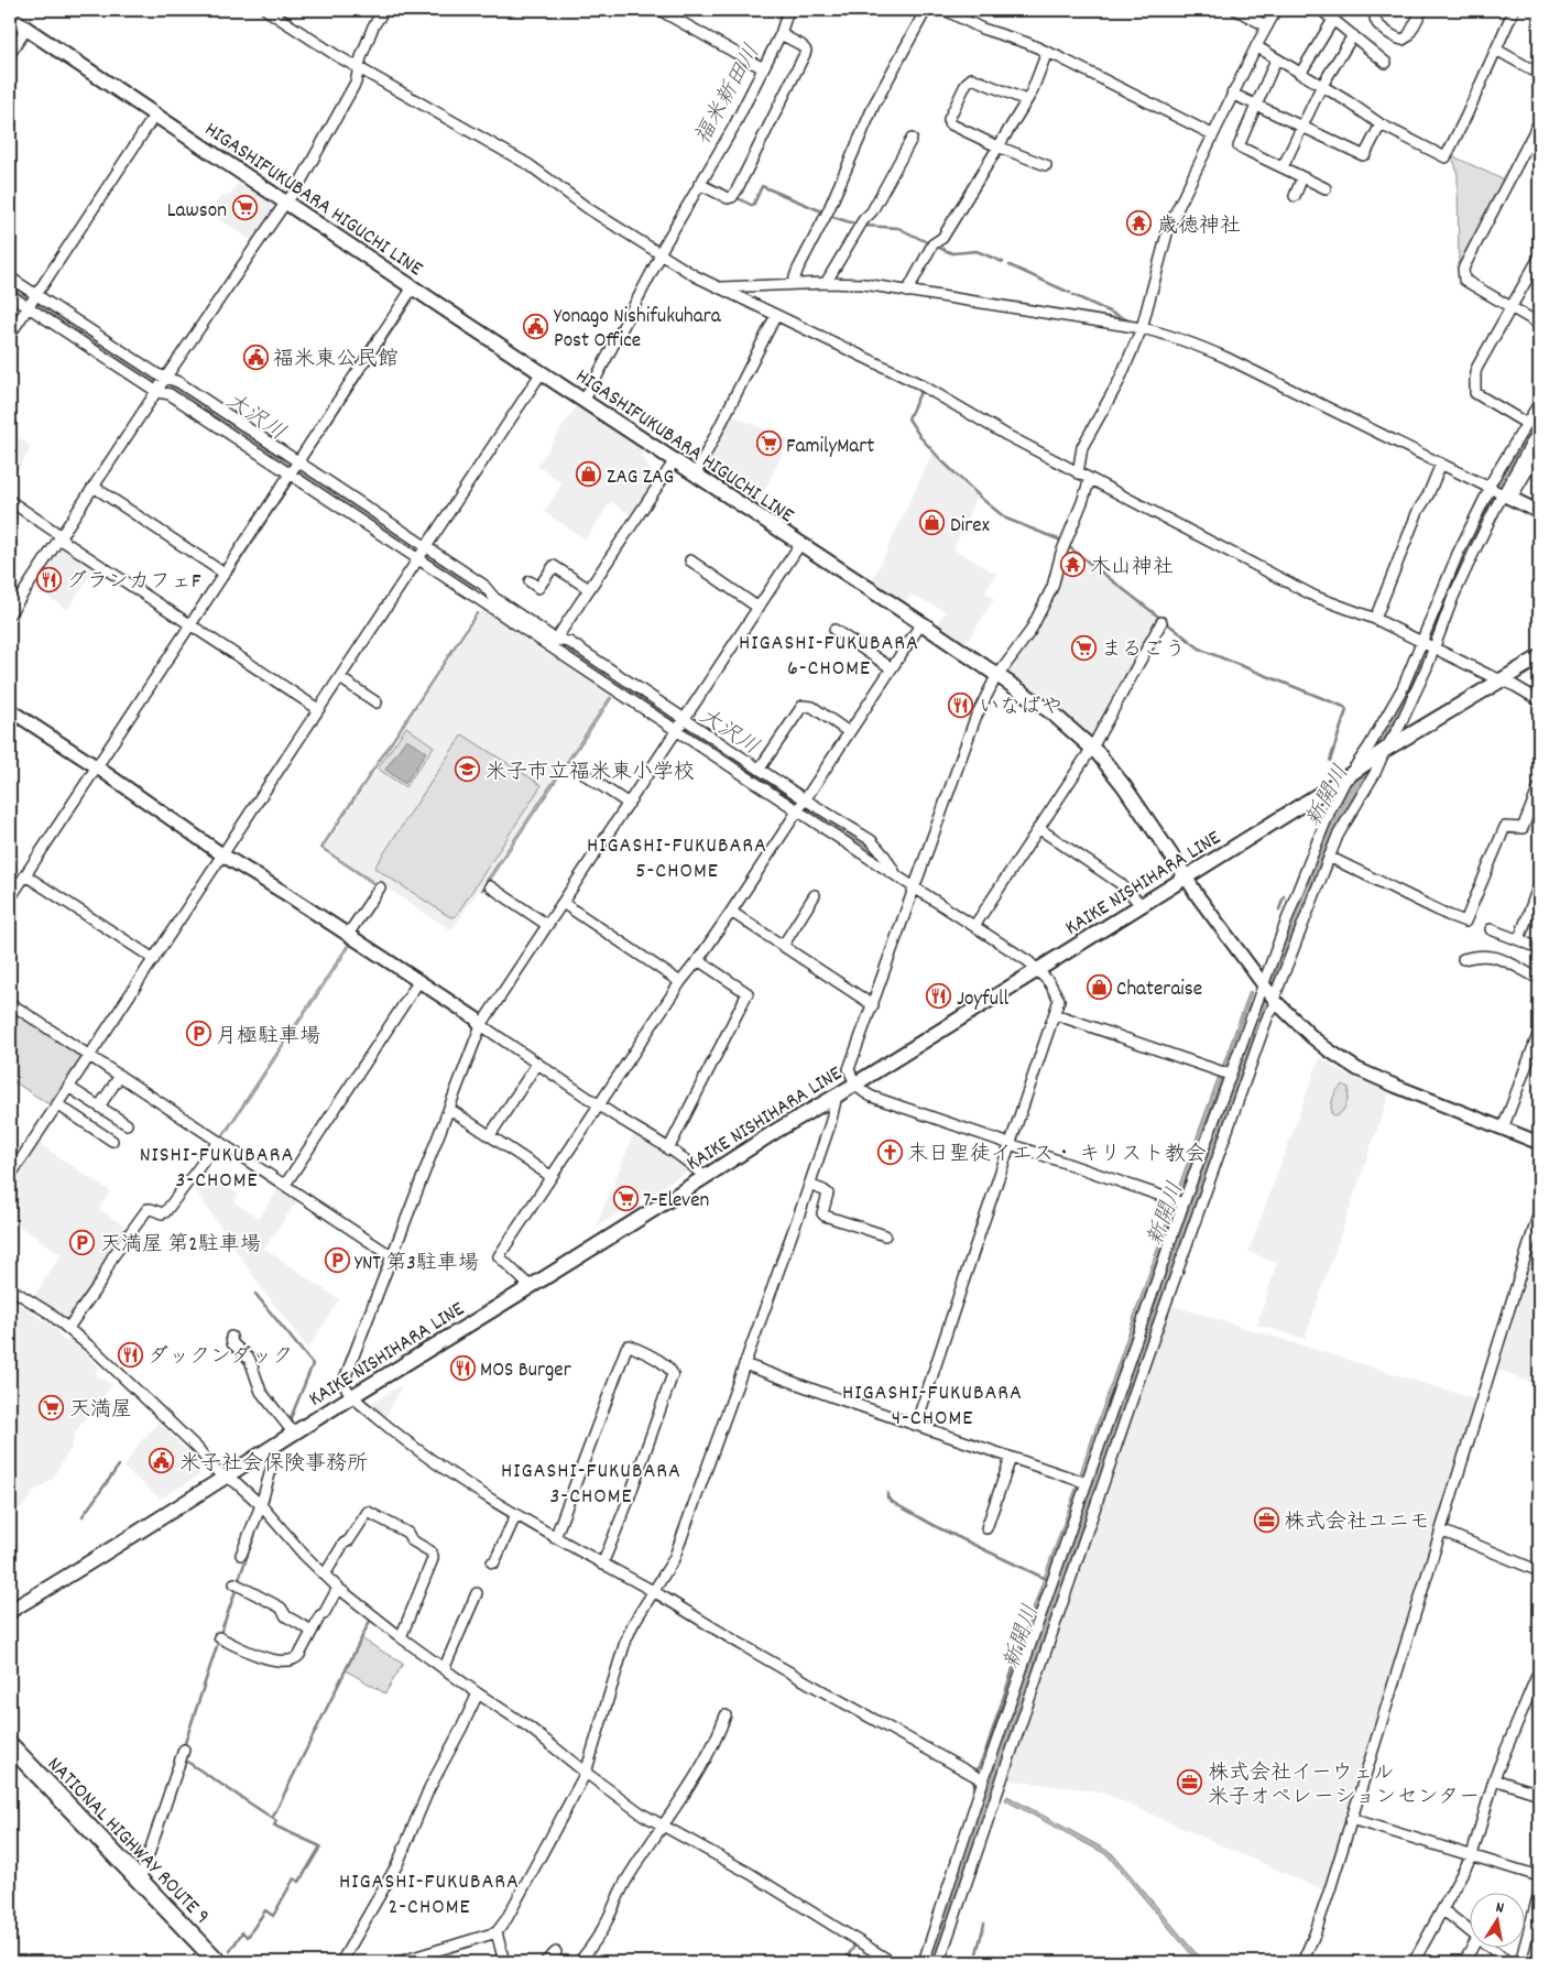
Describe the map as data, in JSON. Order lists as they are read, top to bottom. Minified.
{"streets":{"highway":["NATIONAL HIGHWAY ROUTE 9"],"main road":["HIGASHIFUKUBARA HIGUCHI LINE","KAIKE NISHIHARA LINE"]},"crossings":[["HIGASHIFUKUBARA HIGUCHI LINE","KAIKE NISHIHARA LINE"]],"districts":["HIGASHI-FUKUBARA 6-CHOME","HIGASHI-FUKUBARA 5-CHOME","NISHI-FUKUBARA 3-CHOME","HIGASHI-FUKUBARA 4-CHOME","HIGASHI-FUKUBARA 3-CHOME","HIGASHI-FUKUBARA 2-CHOME"],"water":["福米新田川","大沢川","新開川"],"places":{"supermarket":["Lawson","FamilyMart","まるごう","7-Eleven","天満屋"],"temple":["歳徳神社","木山神社"],"public building":["Yonago Nishifukuhara Post Office","福米東公民館","米子社会保険事務所"],"shop":["ZAG ZAG","Direx","Chateraise"],"restaurant":["グランカフェF","いなばや","Joyfull","ダックンダック","MOS Burger"],"school or university":["米子市立福米東小学校"],"parking":["月極駐車場","天満屋 第2駐車場","YNT 第3駐車場"],"church":["末日聖徒イエス・ キリスト教会"],"office":["株式会社ユニモ","株式会社イーウェル 米子オペレーションセンター"]},"north":"top"}
